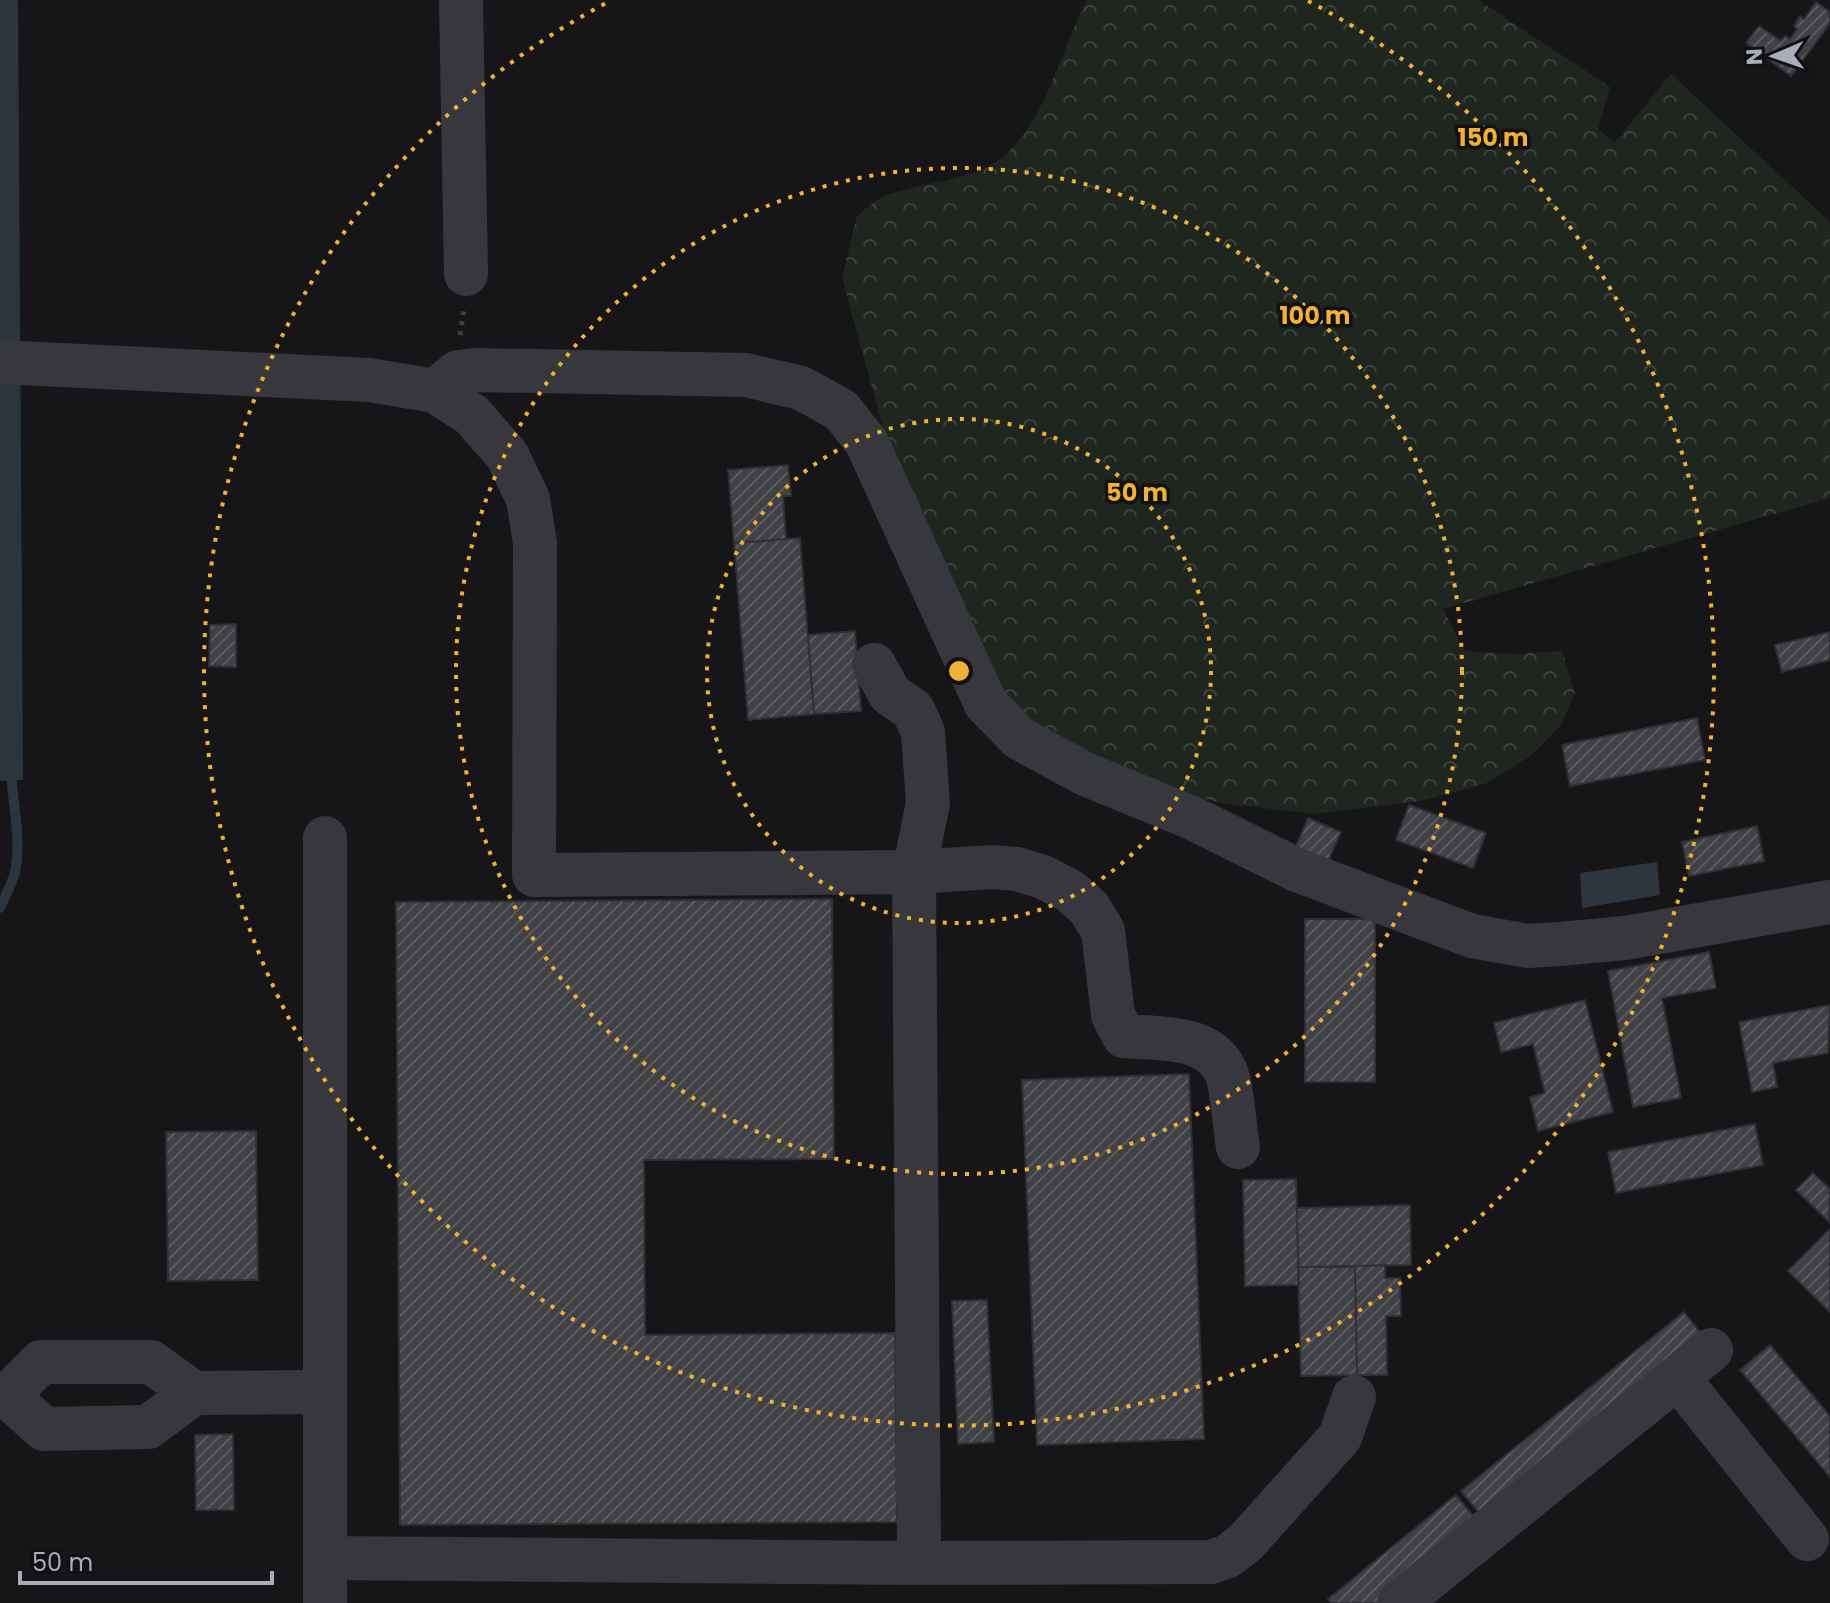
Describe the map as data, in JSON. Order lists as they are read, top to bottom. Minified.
{"scale_bar":"50 m","north":"left","rings":["150 m","100 m","50 m"]}
